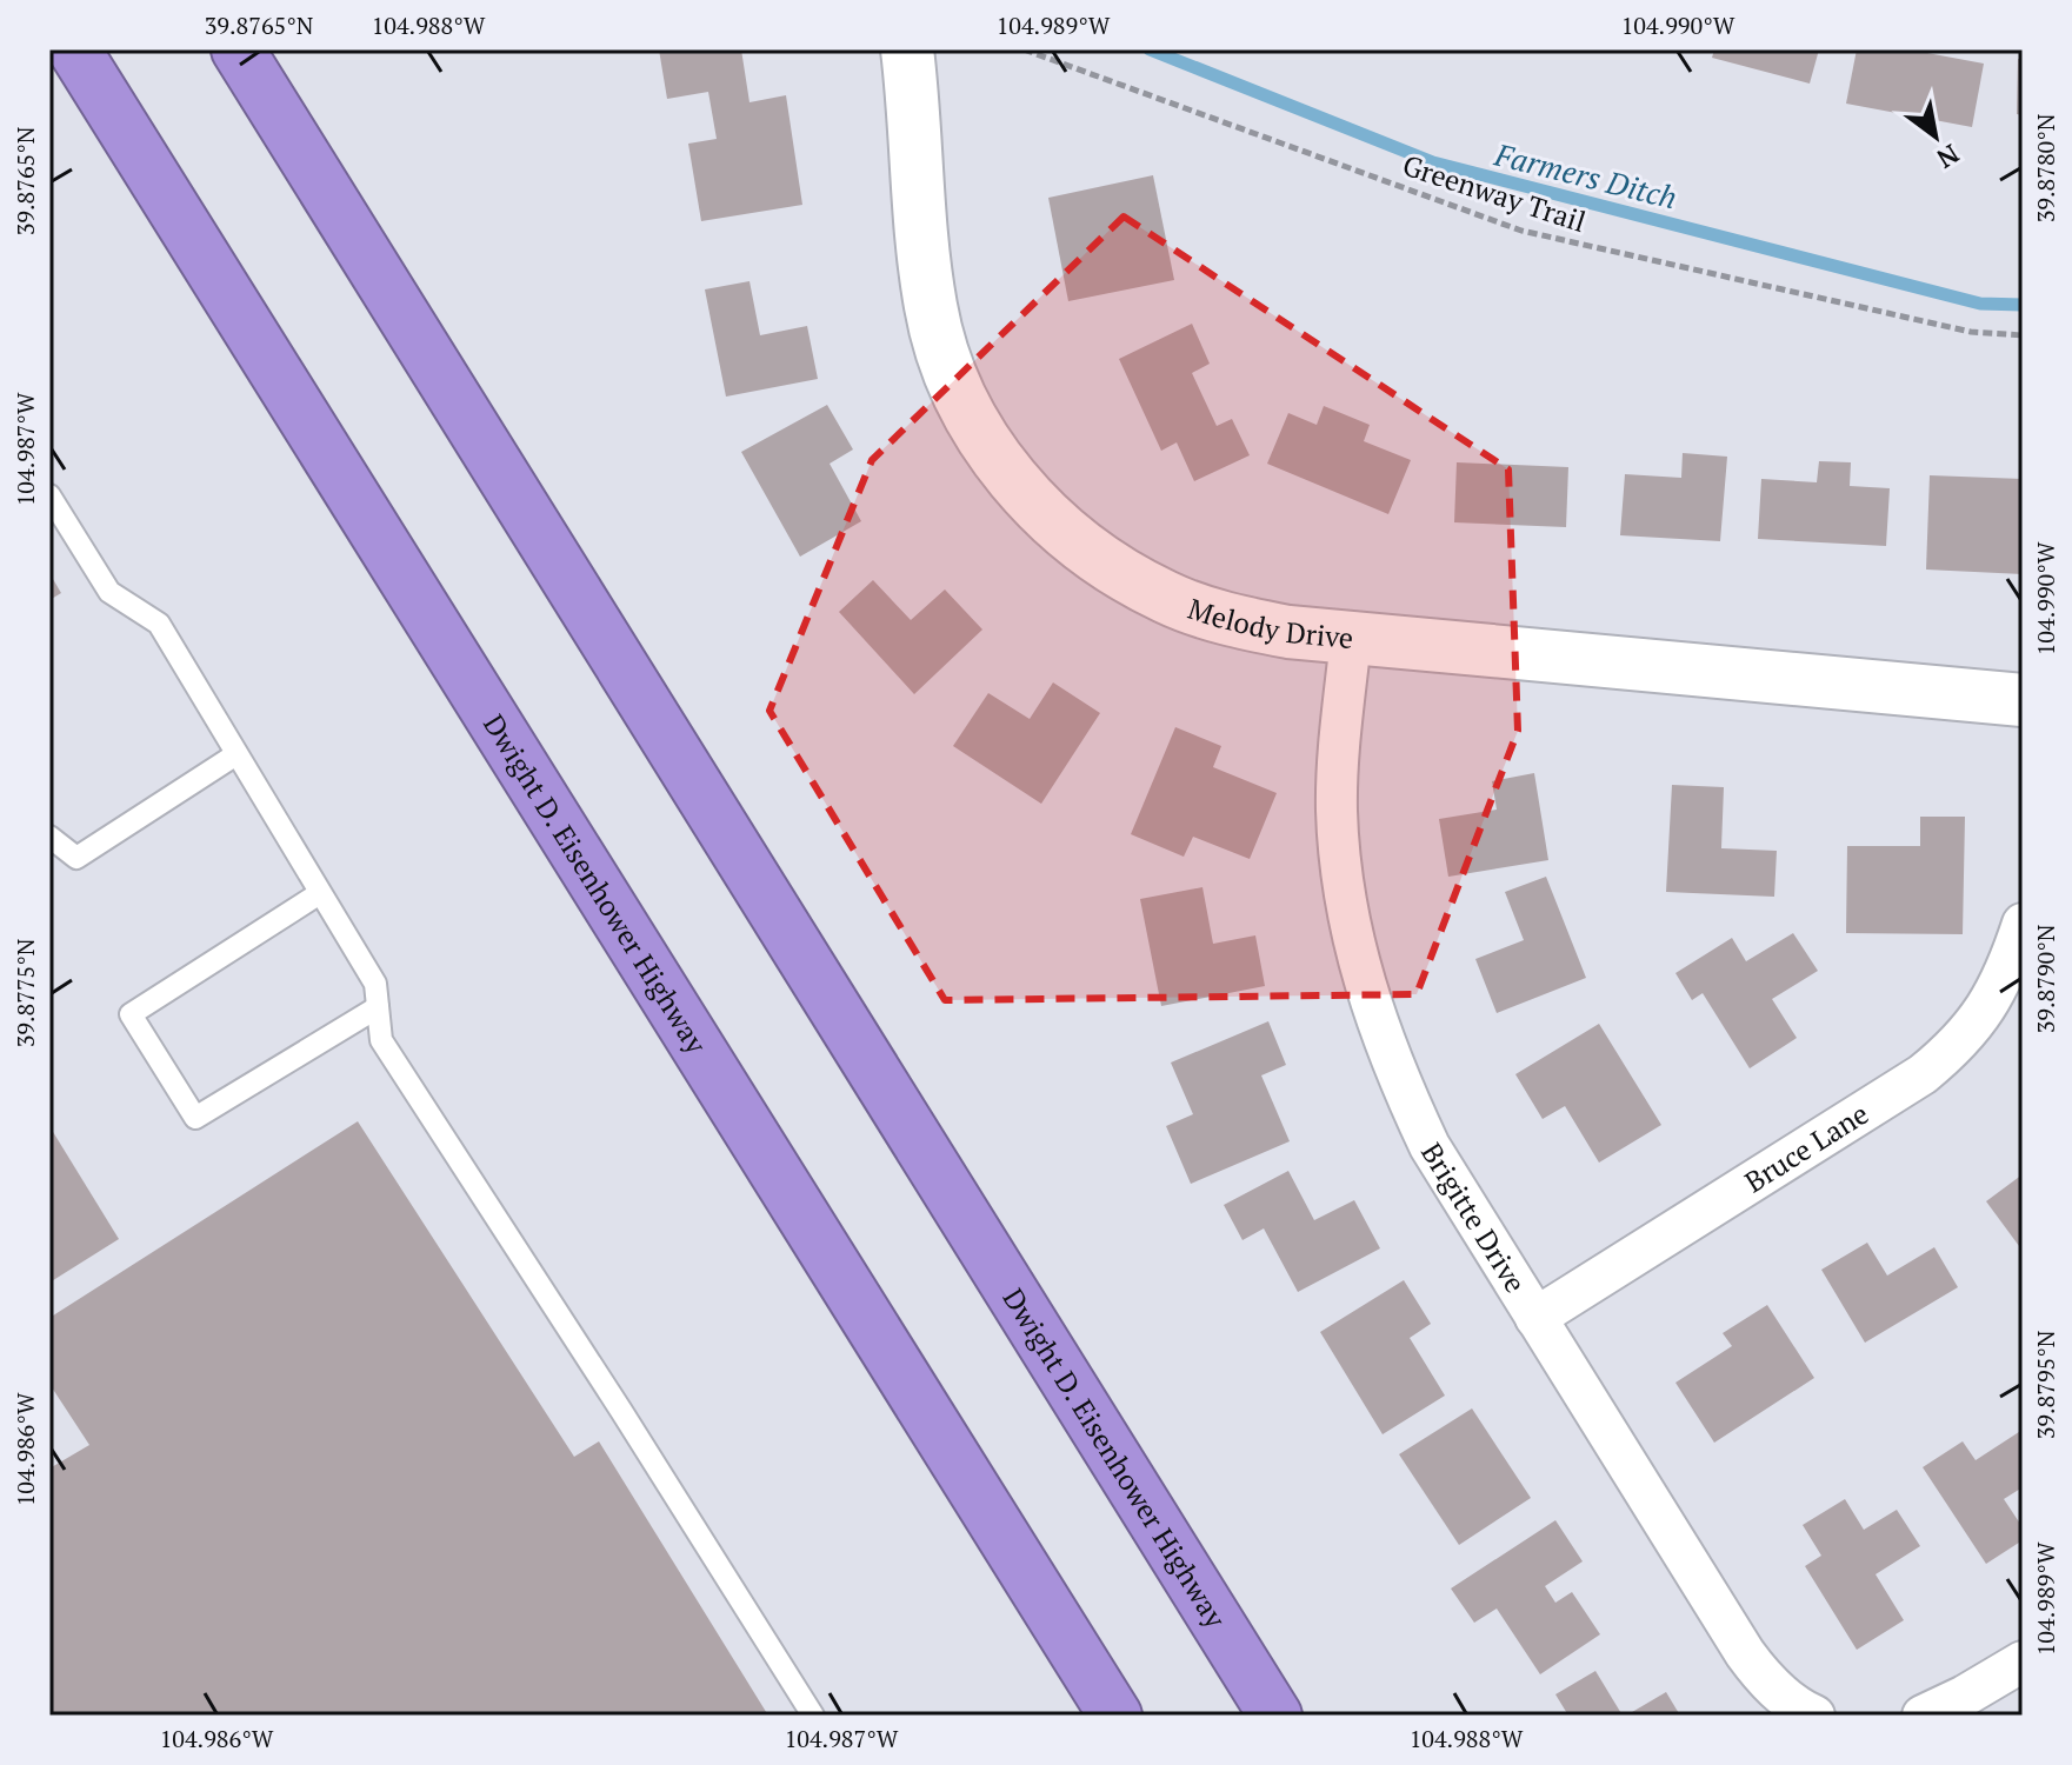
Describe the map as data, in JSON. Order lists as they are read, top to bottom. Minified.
{"streets":{"highway":["Dwight D. Eisenhower Highway"],"street":["Melody Drive","Bruce Lane","Brigitte Drive"],"path":["Greenway Trail"]},"crossings":[["Melody Drive","Brigitte Drive"],["Bruce Lane","Brigitte Drive"]],"water":["Farmers Ditch"],"north":"bottom right","coordinates":["39.8765°N","104.988°W","104.989°W","104.990°W","39.8780°N","104.987°W","39.8790°N","39.8775°N","39.8795°N","104.986°W"]}
